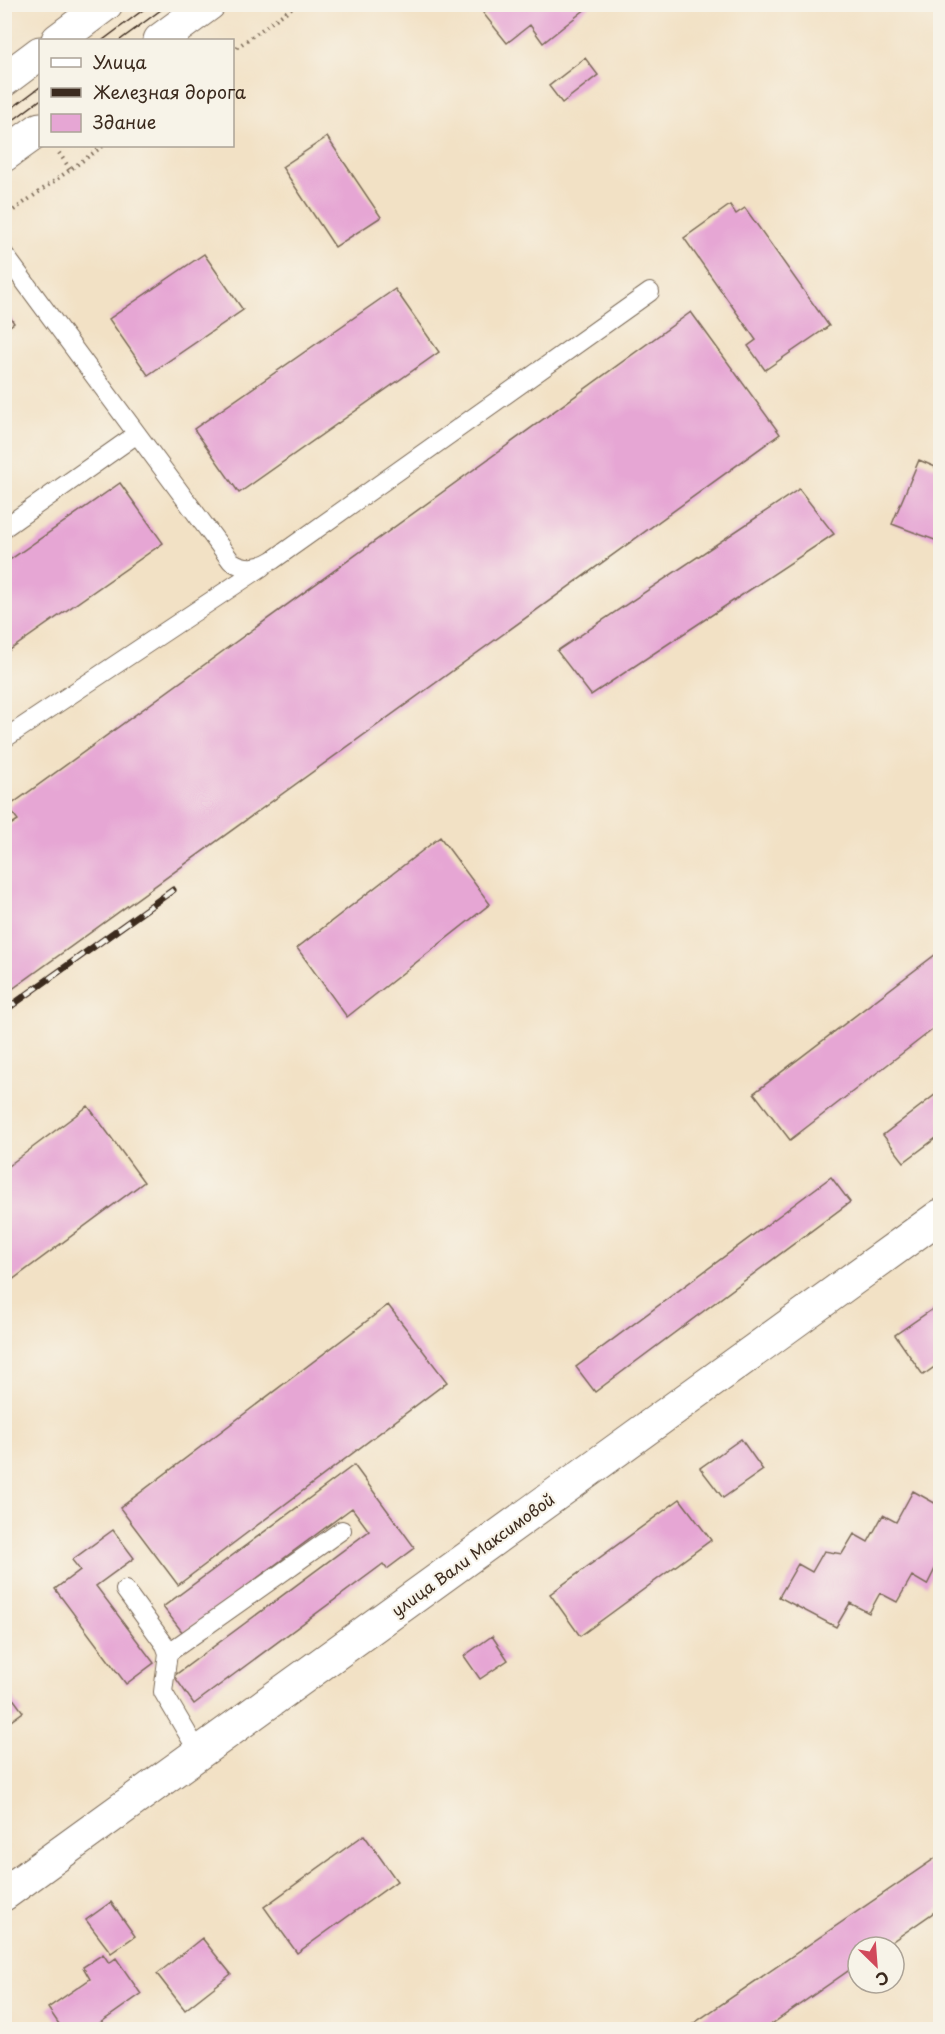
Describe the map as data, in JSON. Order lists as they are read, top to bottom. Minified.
{"streets":{"street":["улица Вали Максимовой"]},"legend":["Улица","Железная дорога","Здание"],"north":"bottom right"}
